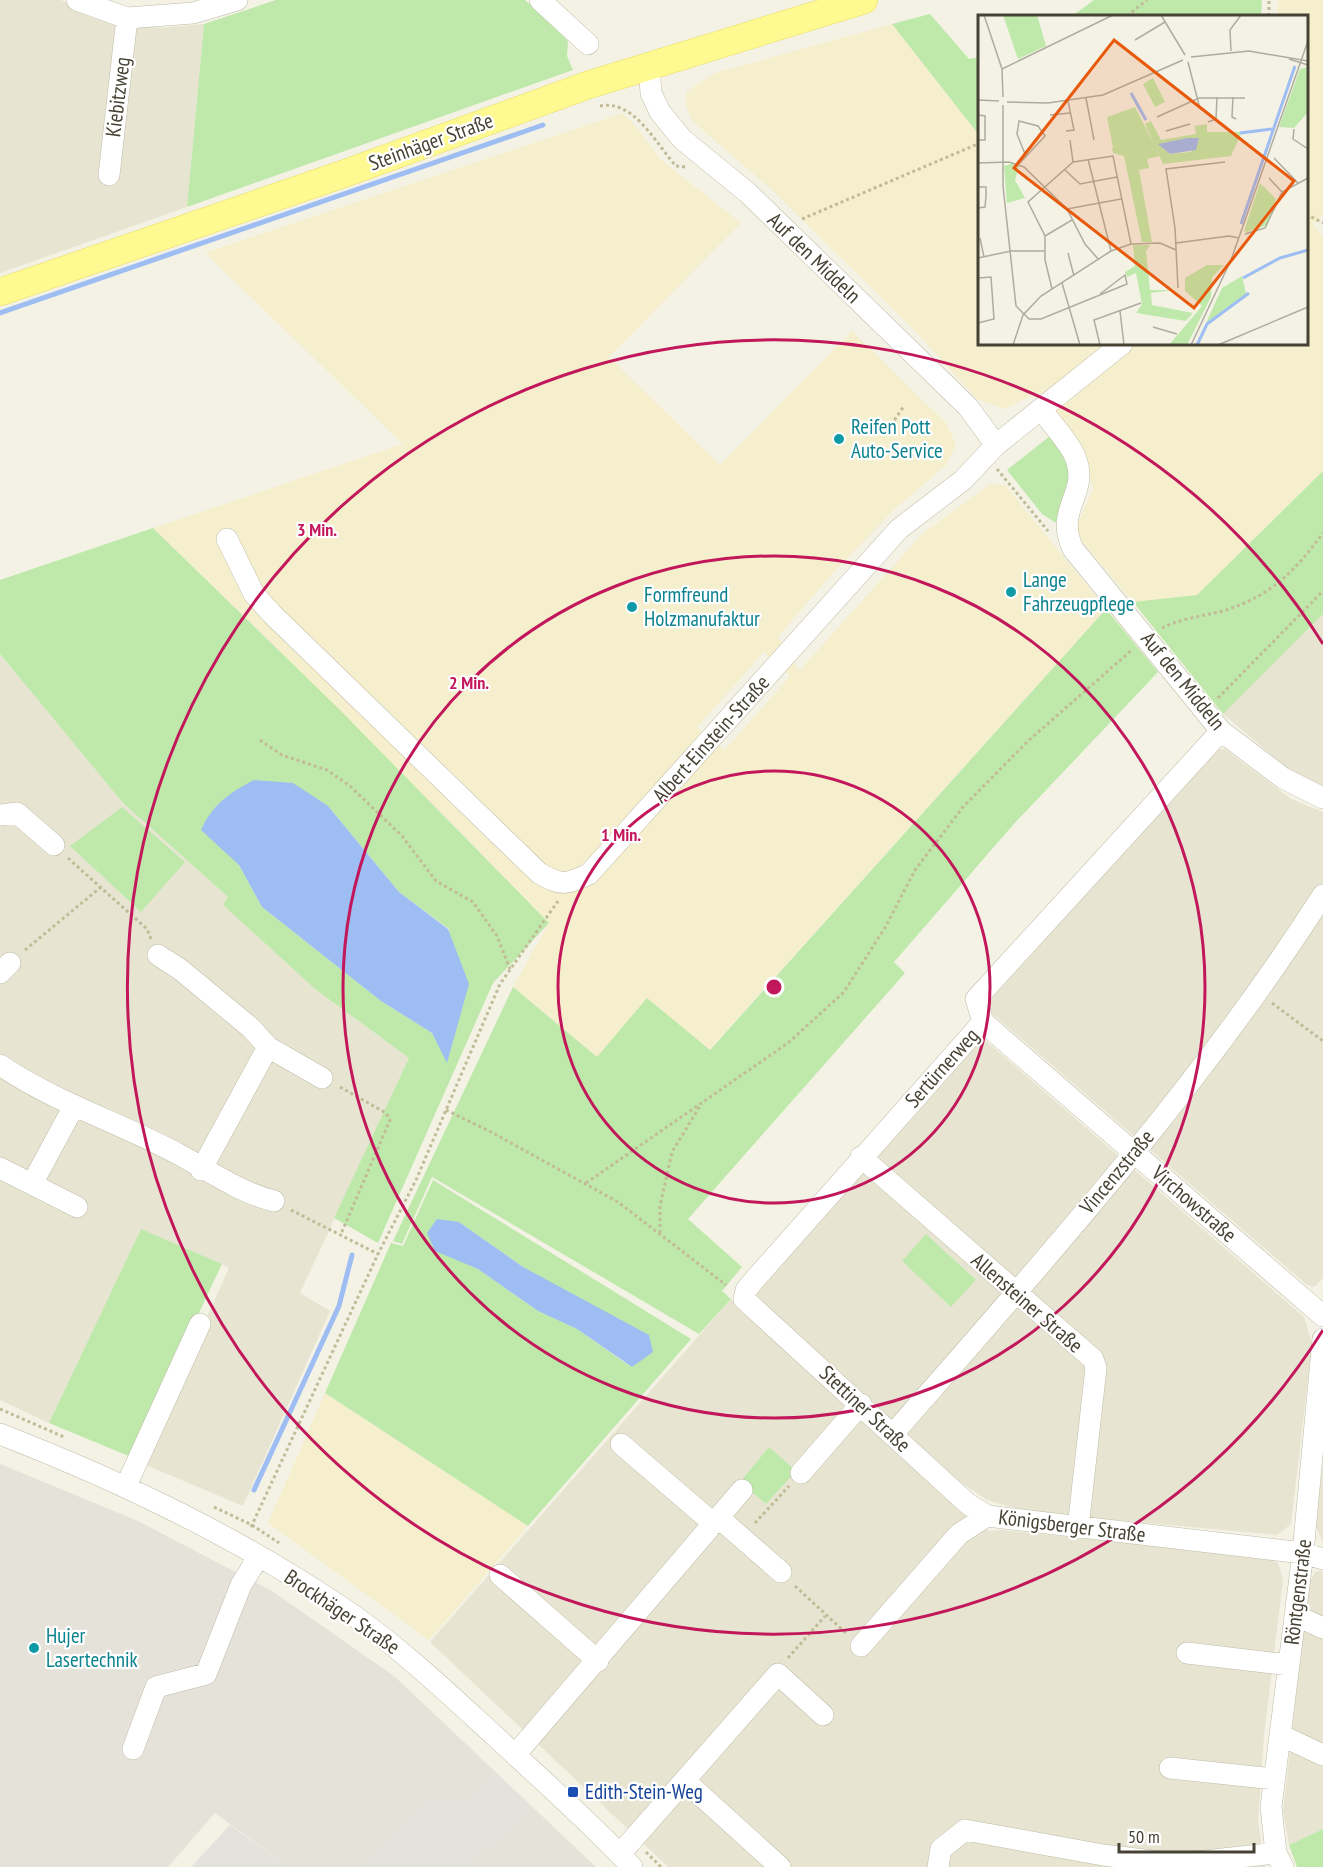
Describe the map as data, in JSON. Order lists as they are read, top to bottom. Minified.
{"streets":{"main road":["Steinhäger Straße"],"street":["Kiebitzweg","Auf den Middeln","Albert-Einstein-Straße","Sertürnerweg","Vincenzstraße","Virchowstraße","Allensteiner Straße","Stettiner Straße","Königsberger Straße","Röntgenstraße","Brockhäger Straße"]},"crossings":[["Steinhäger Straße","Auf den Middeln"],["Auf den Middeln","Albert-Einstein-Straße"],["Auf den Middeln","Sertürnerweg"],["Sertürnerweg","Virchowstraße"],["Sertürnerweg","Allensteiner Straße"],["Sertürnerweg","Stettiner Straße"],["Vincenzstraße","Virchowstraße"],["Vincenzstraße","Allensteiner Straße"],["Vincenzstraße","Stettiner Straße"],["Allensteiner Straße","Königsberger Straße"],["Stettiner Straße","Königsberger Straße"],["Königsberger Straße","Röntgenstraße"]],"places":{"other":["Reifen Pott Auto-Service","Lange Fahrzeugpflege","Formfreund Holzmanufaktur","Hujer Lasertechnik"],"transit":["Edith-Stein-Weg"]},"scale_bar":"50 m","rings":["3 Min.","2 Min.","1 Min."]}
